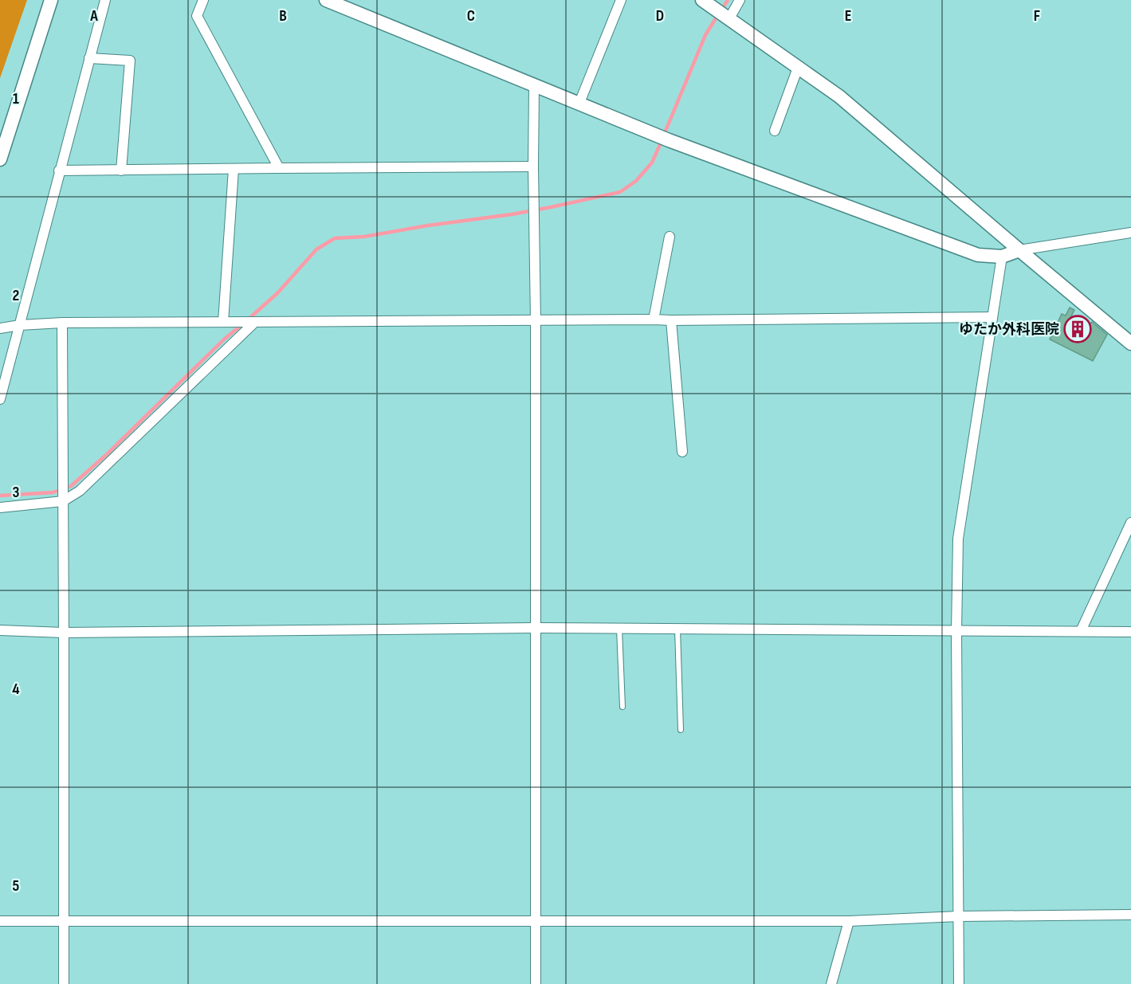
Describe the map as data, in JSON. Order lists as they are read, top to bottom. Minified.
{"places":{"building":["ゆたか外科医院"]},"grid":{"columns":["A","B","C","D","E","F"],"rows":["1","2","3","4","5"]}}
